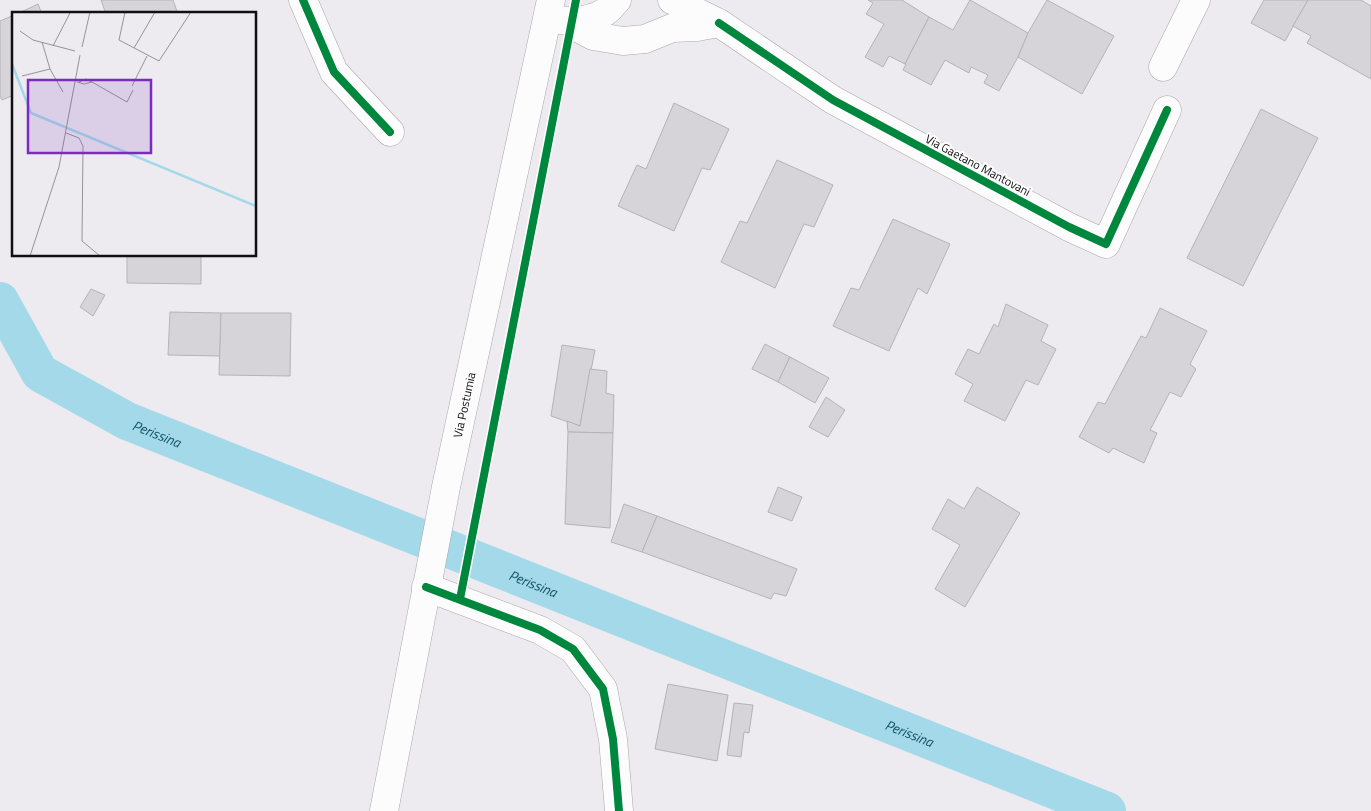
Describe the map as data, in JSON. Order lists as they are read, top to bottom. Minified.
{"streets":{"street":["Via Gaetano Mantovani","Via Postumia"]},"water":["Perissina"]}
